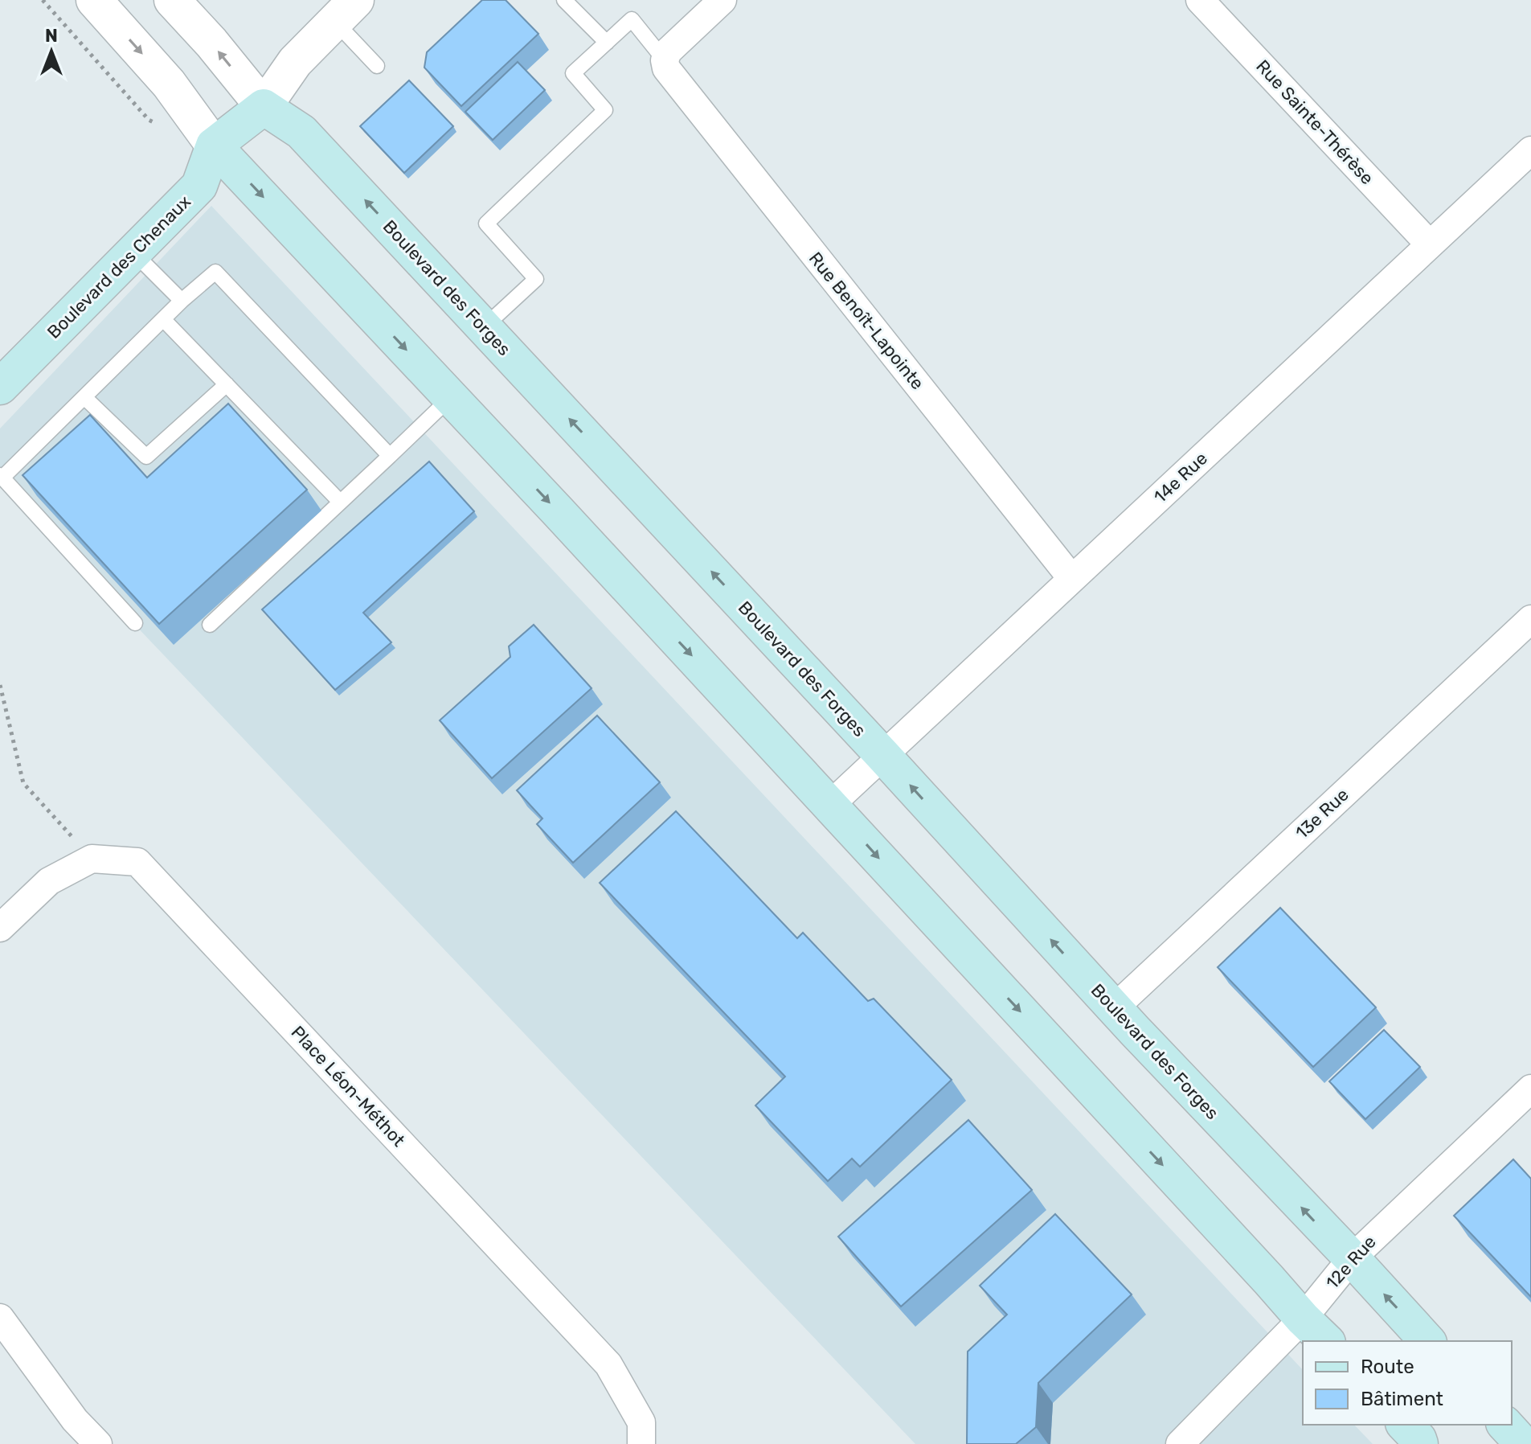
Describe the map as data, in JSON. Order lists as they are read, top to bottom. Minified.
{"streets":{"main road":["Boulevard des Chenaux","Boulevard des Forges"],"street":["Rue Sainte-Thérèse","Rue Benoît-Lapointe","14e Rue","13e Rue","Place Léon-Méthot","12e Rue"]},"crossings":[["Rue Sainte-Thérèse","14e Rue"],["Boulevard des Forges","14e Rue"],["Boulevard des Forges","13e Rue"],["Boulevard des Forges","12e Rue"],["Rue Benoît-Lapointe","14e Rue"]],"one_way":["Boulevard des Forges"],"legend":["Route","Bâtiment"],"north":"top"}
